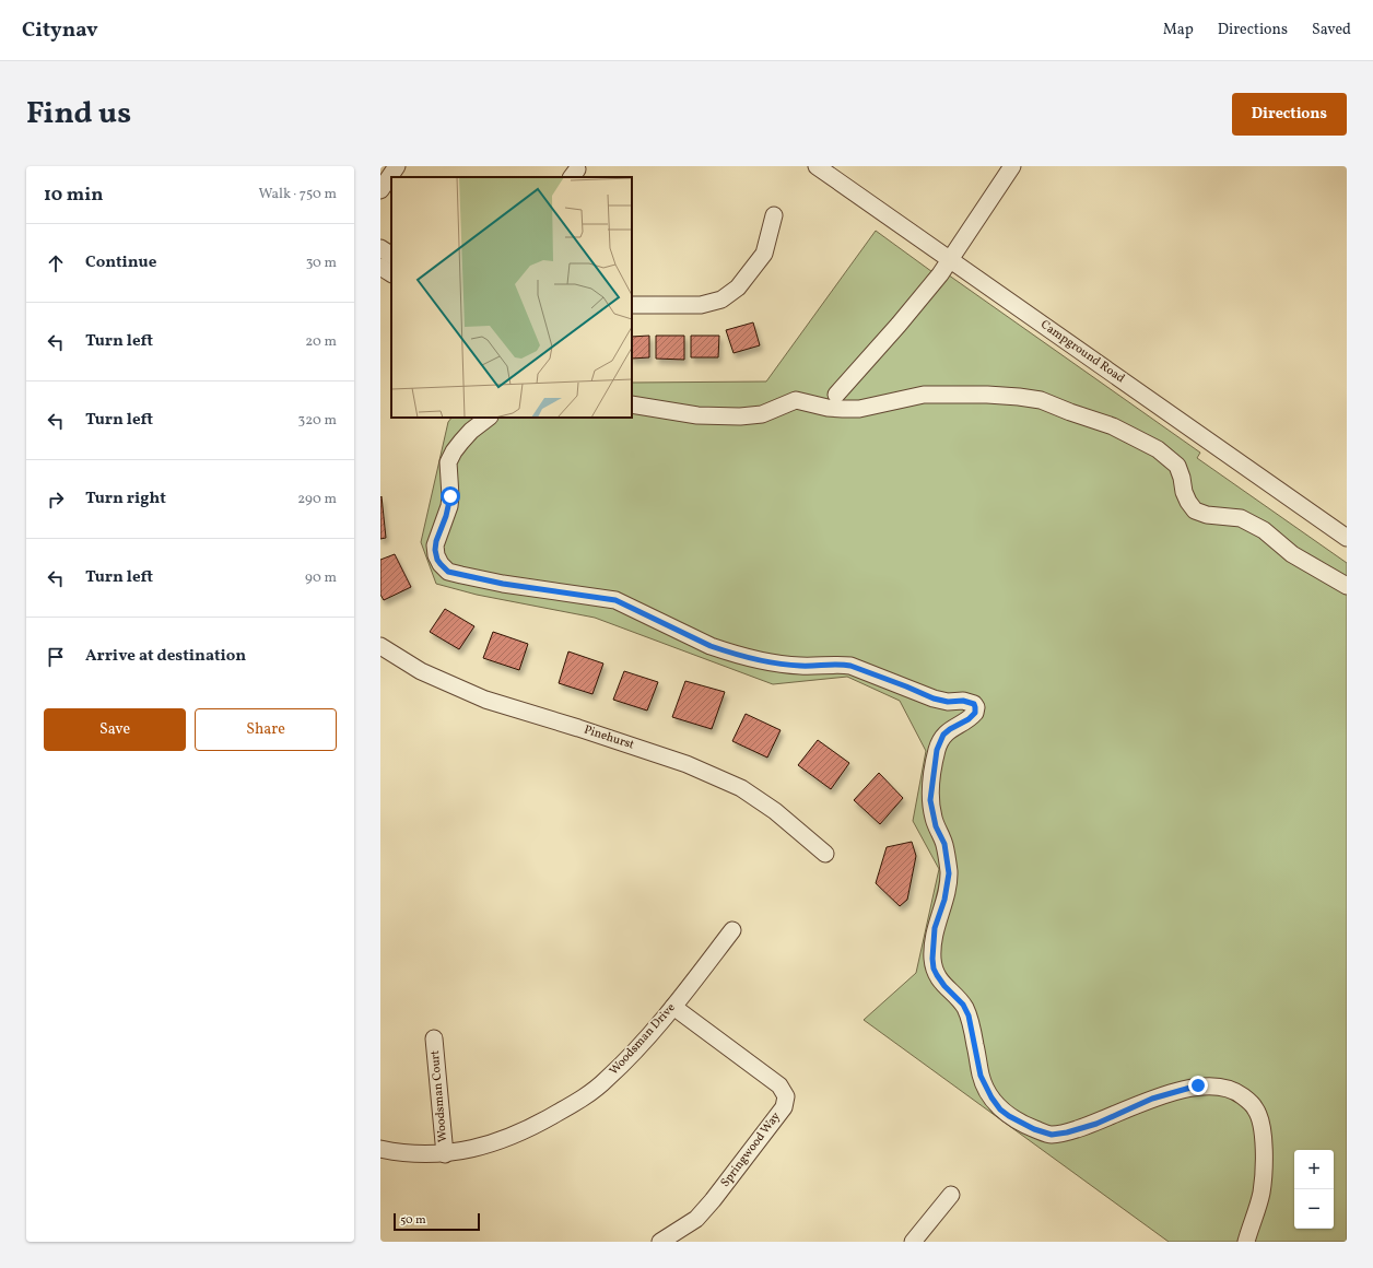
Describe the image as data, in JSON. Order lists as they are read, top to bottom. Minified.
{"streets":{"street":["Campground Road","Pinehurst","Woodsman Drive","Woodsman Court","Springwood Way"]},"crossings":[["Woodsman Drive","Woodsman Court"],["Woodsman Drive","Springwood Way"]],"scale_bar":"50 m","page":{"header":"Citynav","nav":["Map","Directions","Saved"],"title":"Find us","buttons":["Directions",["Save","Share"]],"heading":["10 min","Walk · 750 m"],"list":[["Continue","30 m"],["Turn left","20 m"],["Turn left","320 m"],["Turn right","290 m"],["Turn left","90 m"],"Arrive at destination"],"map_buttons":["+","−"],"scale":"50 m"}}
